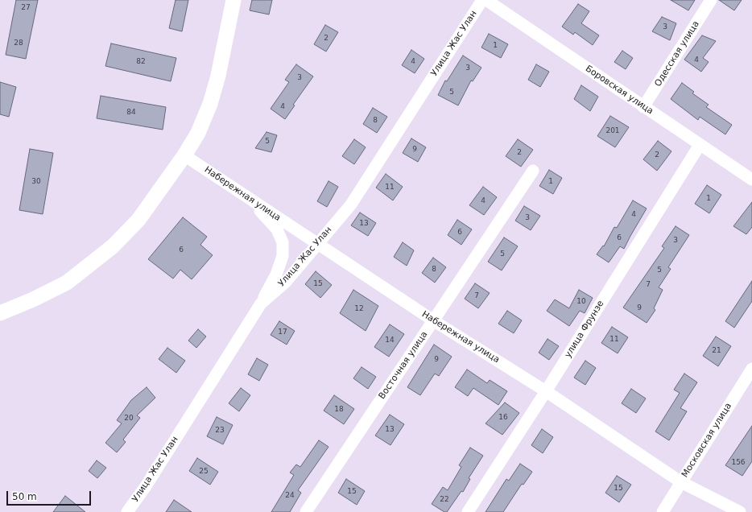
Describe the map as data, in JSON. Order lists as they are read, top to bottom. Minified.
{"streets":{"street":["Улица Жас Улан","Одесская улица","Боровская улица","Набережная улица","улица Фрунзе","Восточная улица","Московская улица"]},"crossings":[["Улица Жас Улан","Набережная улица"],["Одесская улица","Боровская улица"],["Боровская улица","улица Фрунзе"],["Набережная улица","улица Фрунзе"],["Набережная улица","Восточная улица"],["Набережная улица","Московская улица"]],"house_numbers":["27","3","2","28","1","4","82","4","3","3","5","4","84","8","201","5","9","2","2","30","1","11","1","4","4","3","13","6","6","3","6","5","8","5","15","7","7","10","9","12","17","11","14","21","9","18","16","20","13","23","156","25","15","15","24","22"],"scale_bar":"50 m"}
